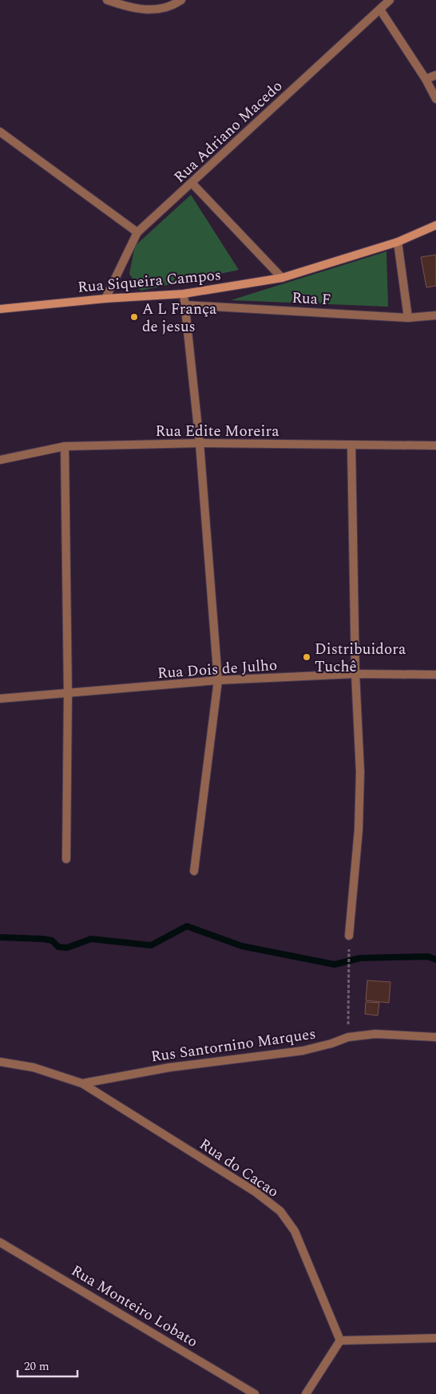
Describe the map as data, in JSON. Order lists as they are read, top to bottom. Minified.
{"streets":{"main road":["Rua Siqueira Campos"],"street":["Rua Adriano Macedo","Rua F","Rua Edite Moreira","Rua Dois de Julho","Rus Santornino Marques","Rua do Cacao","Rua Monteiro Lobato"]},"crossings":[["Rua Adriano Macedo","Rua Siqueira Campos"],["Rus Santornino Marques","Rua do Cacao"]],"places":["A L França de jesus","Distribuidora Tuchê"],"scale_bar":"20 m"}
